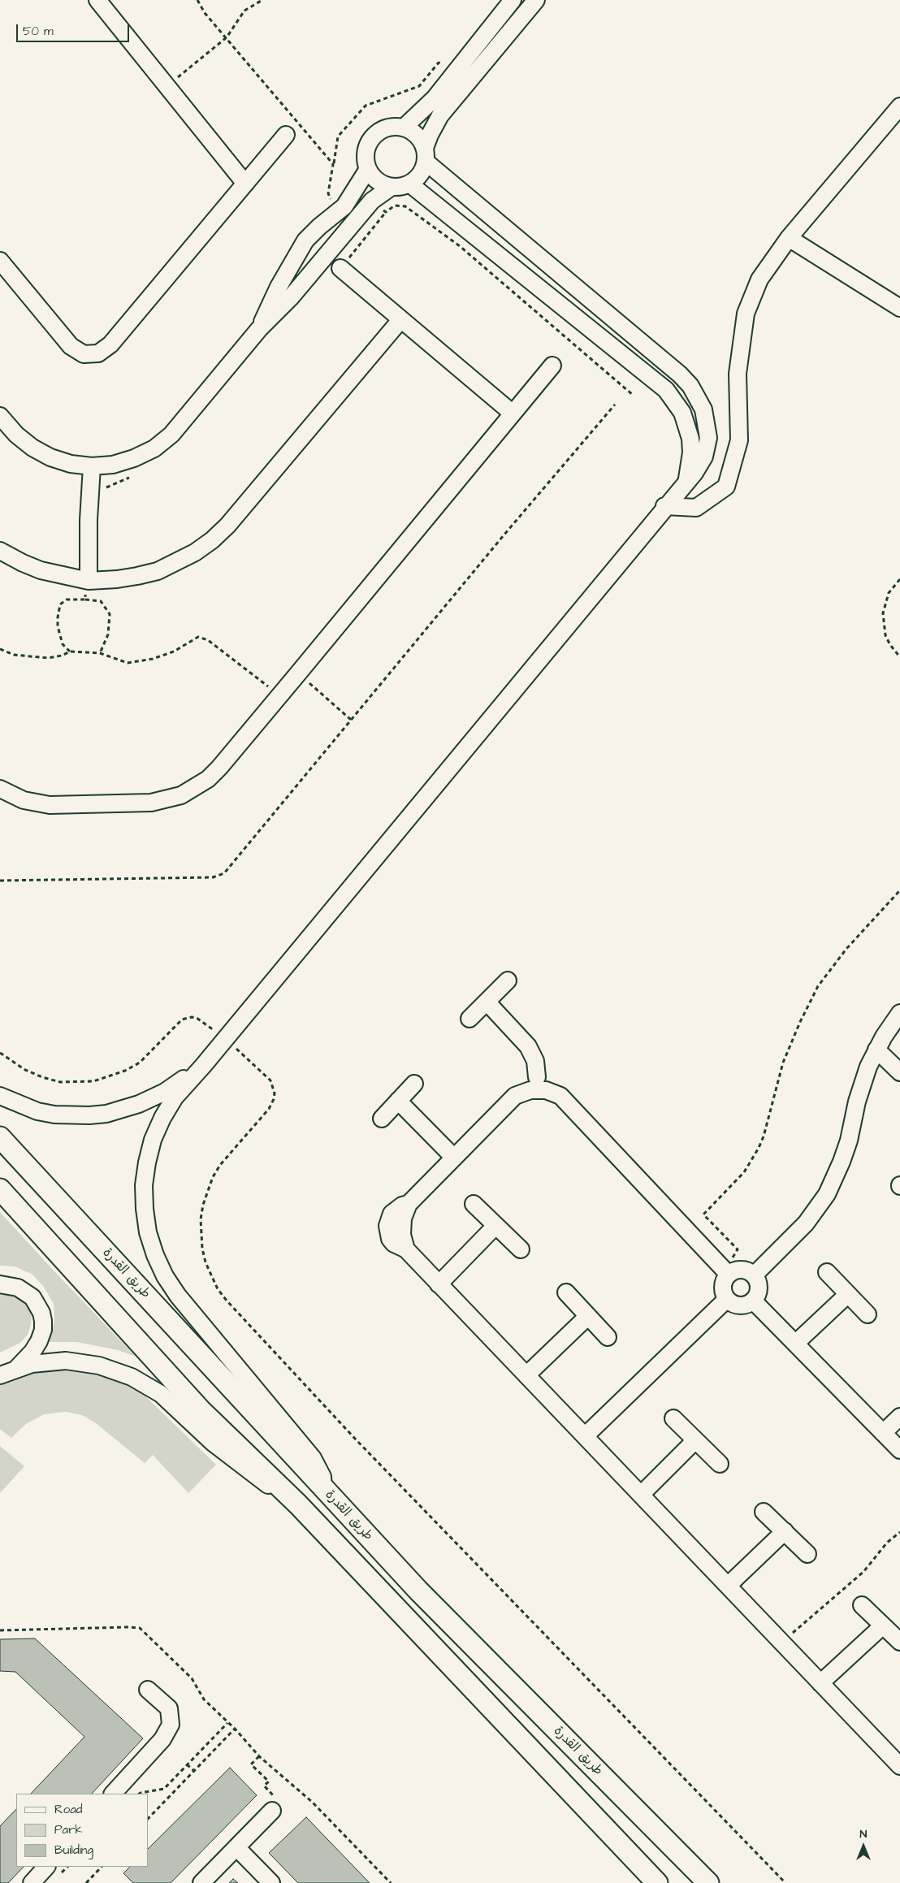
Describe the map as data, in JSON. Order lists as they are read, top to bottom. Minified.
{"streets":{"main road":["طريق القدرة"]},"legend":["Road","Park","Building"],"scale_bar":"50 m","north":"top"}
